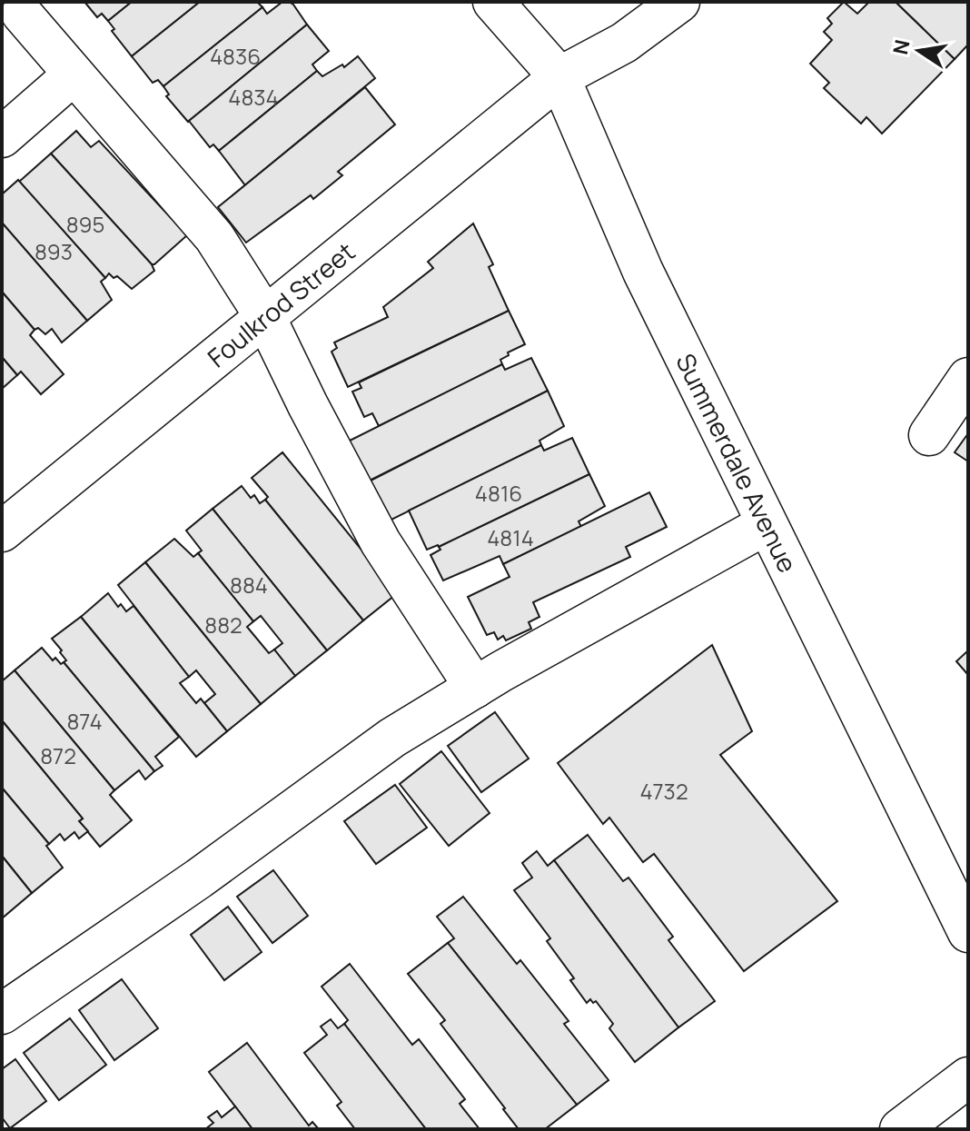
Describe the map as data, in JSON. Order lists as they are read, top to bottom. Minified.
{"streets":{"main road":["Foulkrod Street","Summerdale Avenue"]},"crossings":[["Foulkrod Street","Summerdale Avenue"]],"house_numbers":["4836","4834","895","893","4816","4814","884","882","874","872","4732"],"north":"left"}
